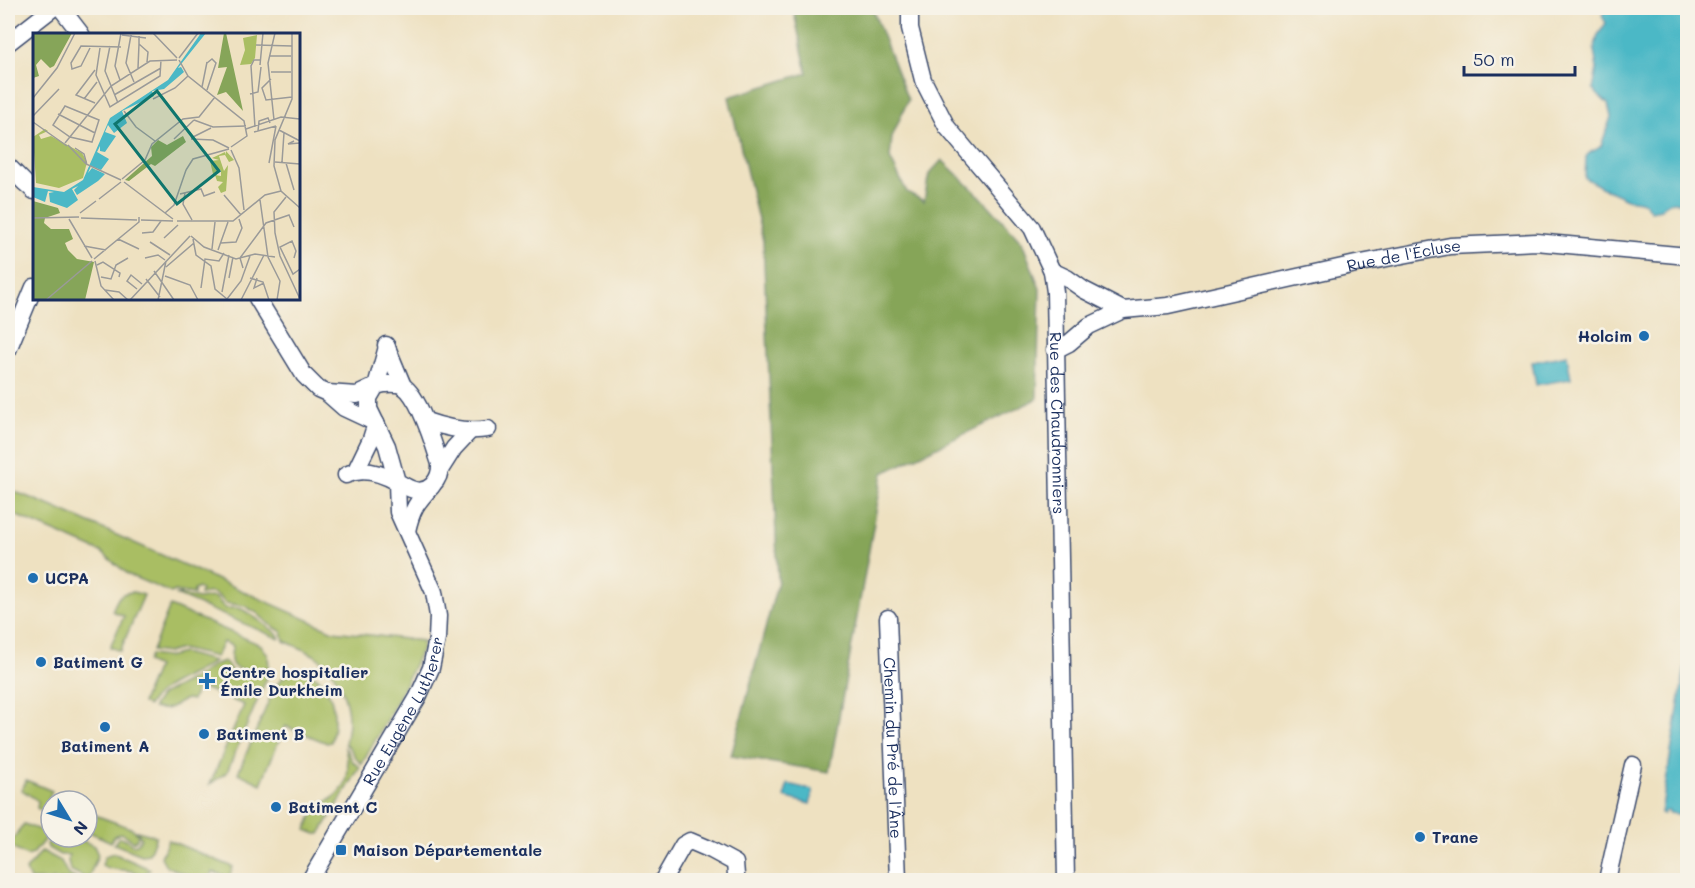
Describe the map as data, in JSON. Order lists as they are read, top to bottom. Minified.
{"streets":{"street":["Rue de l'Écluse","Rue des Chaudronniers","Rue Eugène Lutherer","Chemin du Pré de l'Âne"]},"crossings":[["Rue de l'Écluse","Rue des Chaudronniers"]],"places":{"other":["Holcim","UCPA","Batiment G","Batiment A","Batiment B","Batiment C","Trane"],"health":["Centre hospitalier Émile Durkheim"],"transit":["Maison Départementale"]},"scale_bar":"50 m","north":"bottom right"}
